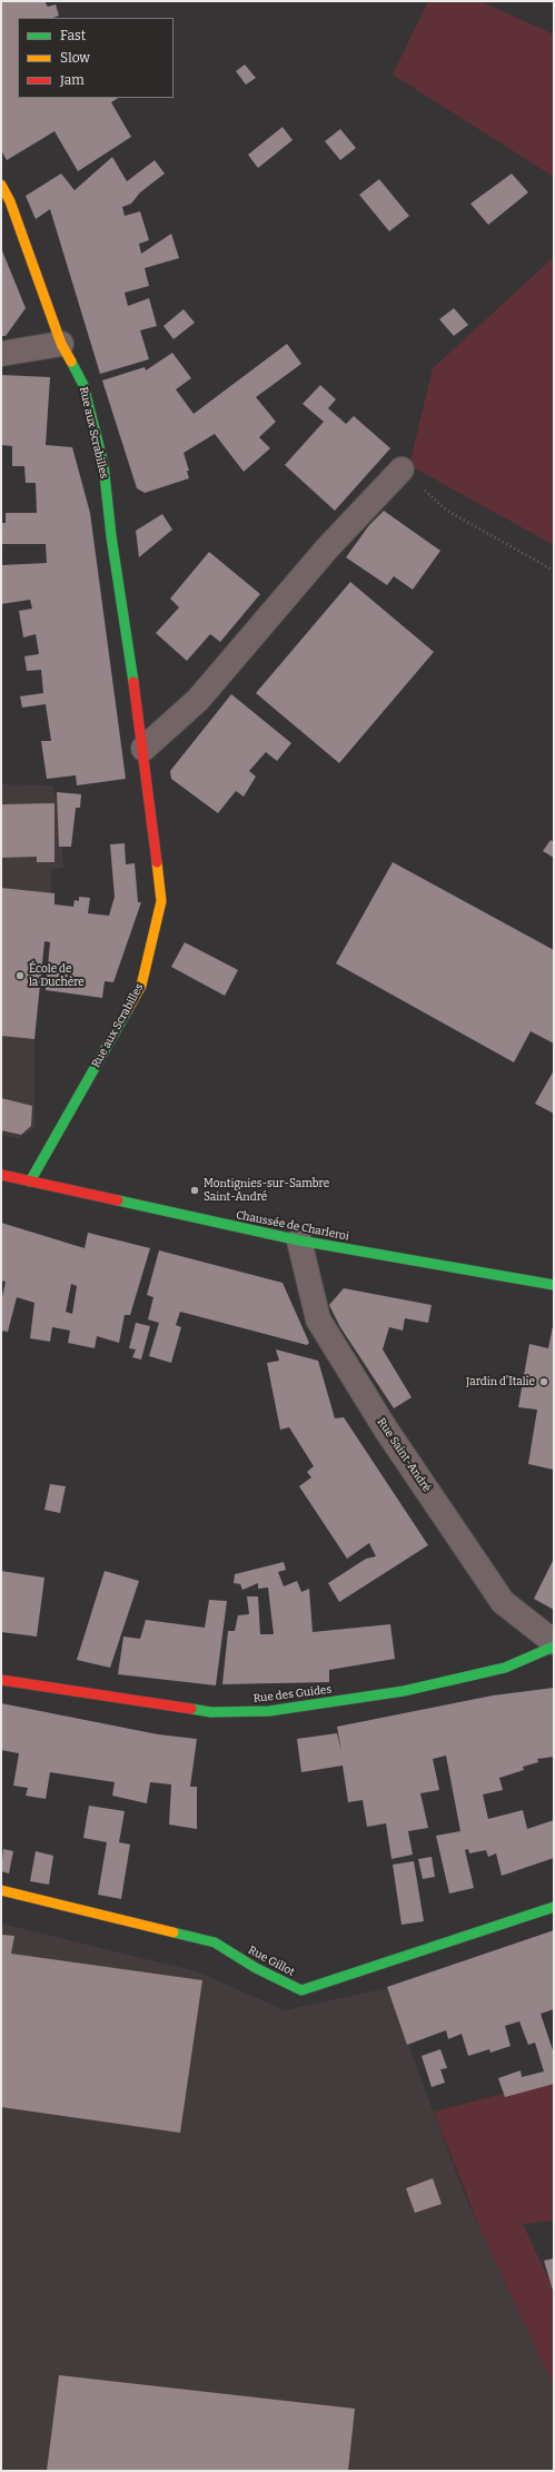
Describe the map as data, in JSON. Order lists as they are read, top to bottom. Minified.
{"streets":{"street":["Rue aux Scrabilles","Chaussée de Charleroi","Rue Saint-André","Rue des Guides","Rue Gillot"]},"crossings":[["Rue aux Scrabilles","Chaussée de Charleroi"],["Chaussée de Charleroi","Rue Saint-André"]],"places":["École de la Duchère","Montignies-sur-Sambre Saint-André","Jardin d'Italie"],"legend":["Fast","Slow","Jam"]}
